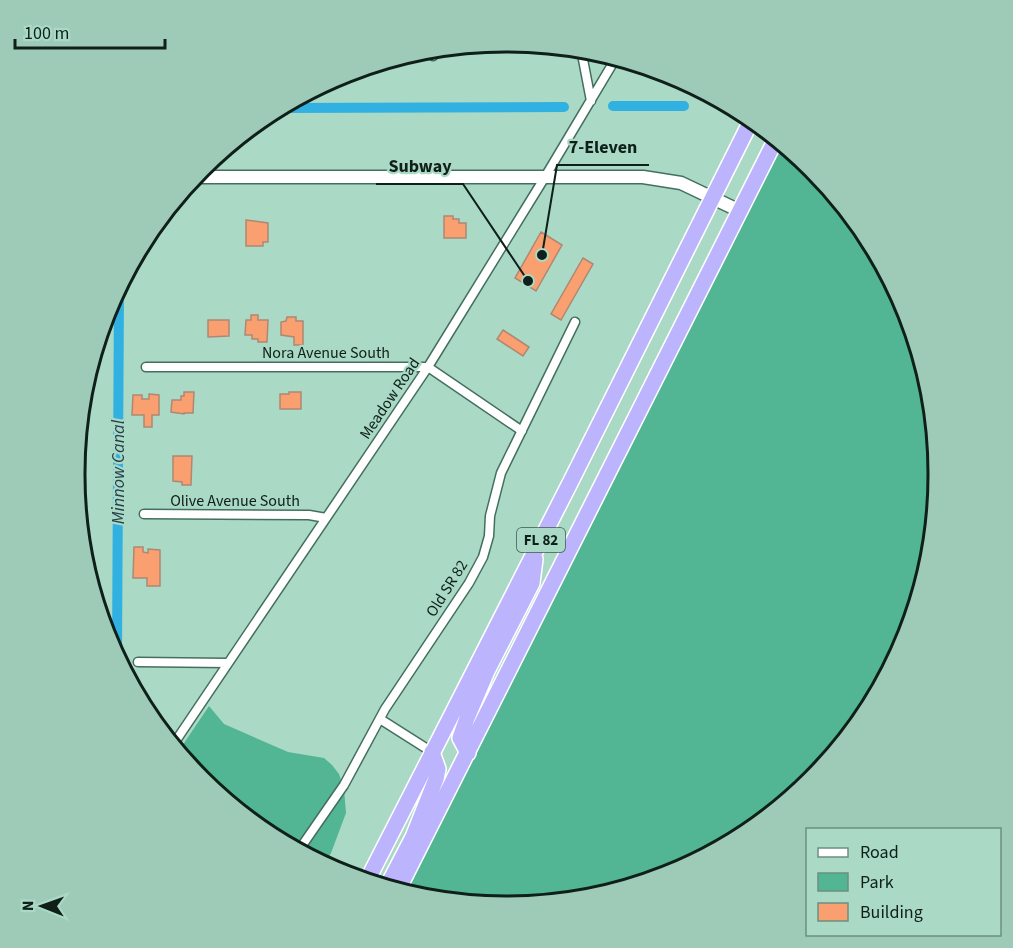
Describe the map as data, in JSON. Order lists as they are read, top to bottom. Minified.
{"streets":{"highway":["FL 82"],"street":["Nora Avenue South","Meadow Road","Olive Avenue South","Old SR 82"]},"crossings":[["Nora Avenue South","Meadow Road"],["Meadow Road","Olive Avenue South"]],"water":["Minnow Canal"],"places":["7-Eleven","Subway"],"legend":["Road","Park","Building"],"scale_bar":"100 m","north":"left"}
